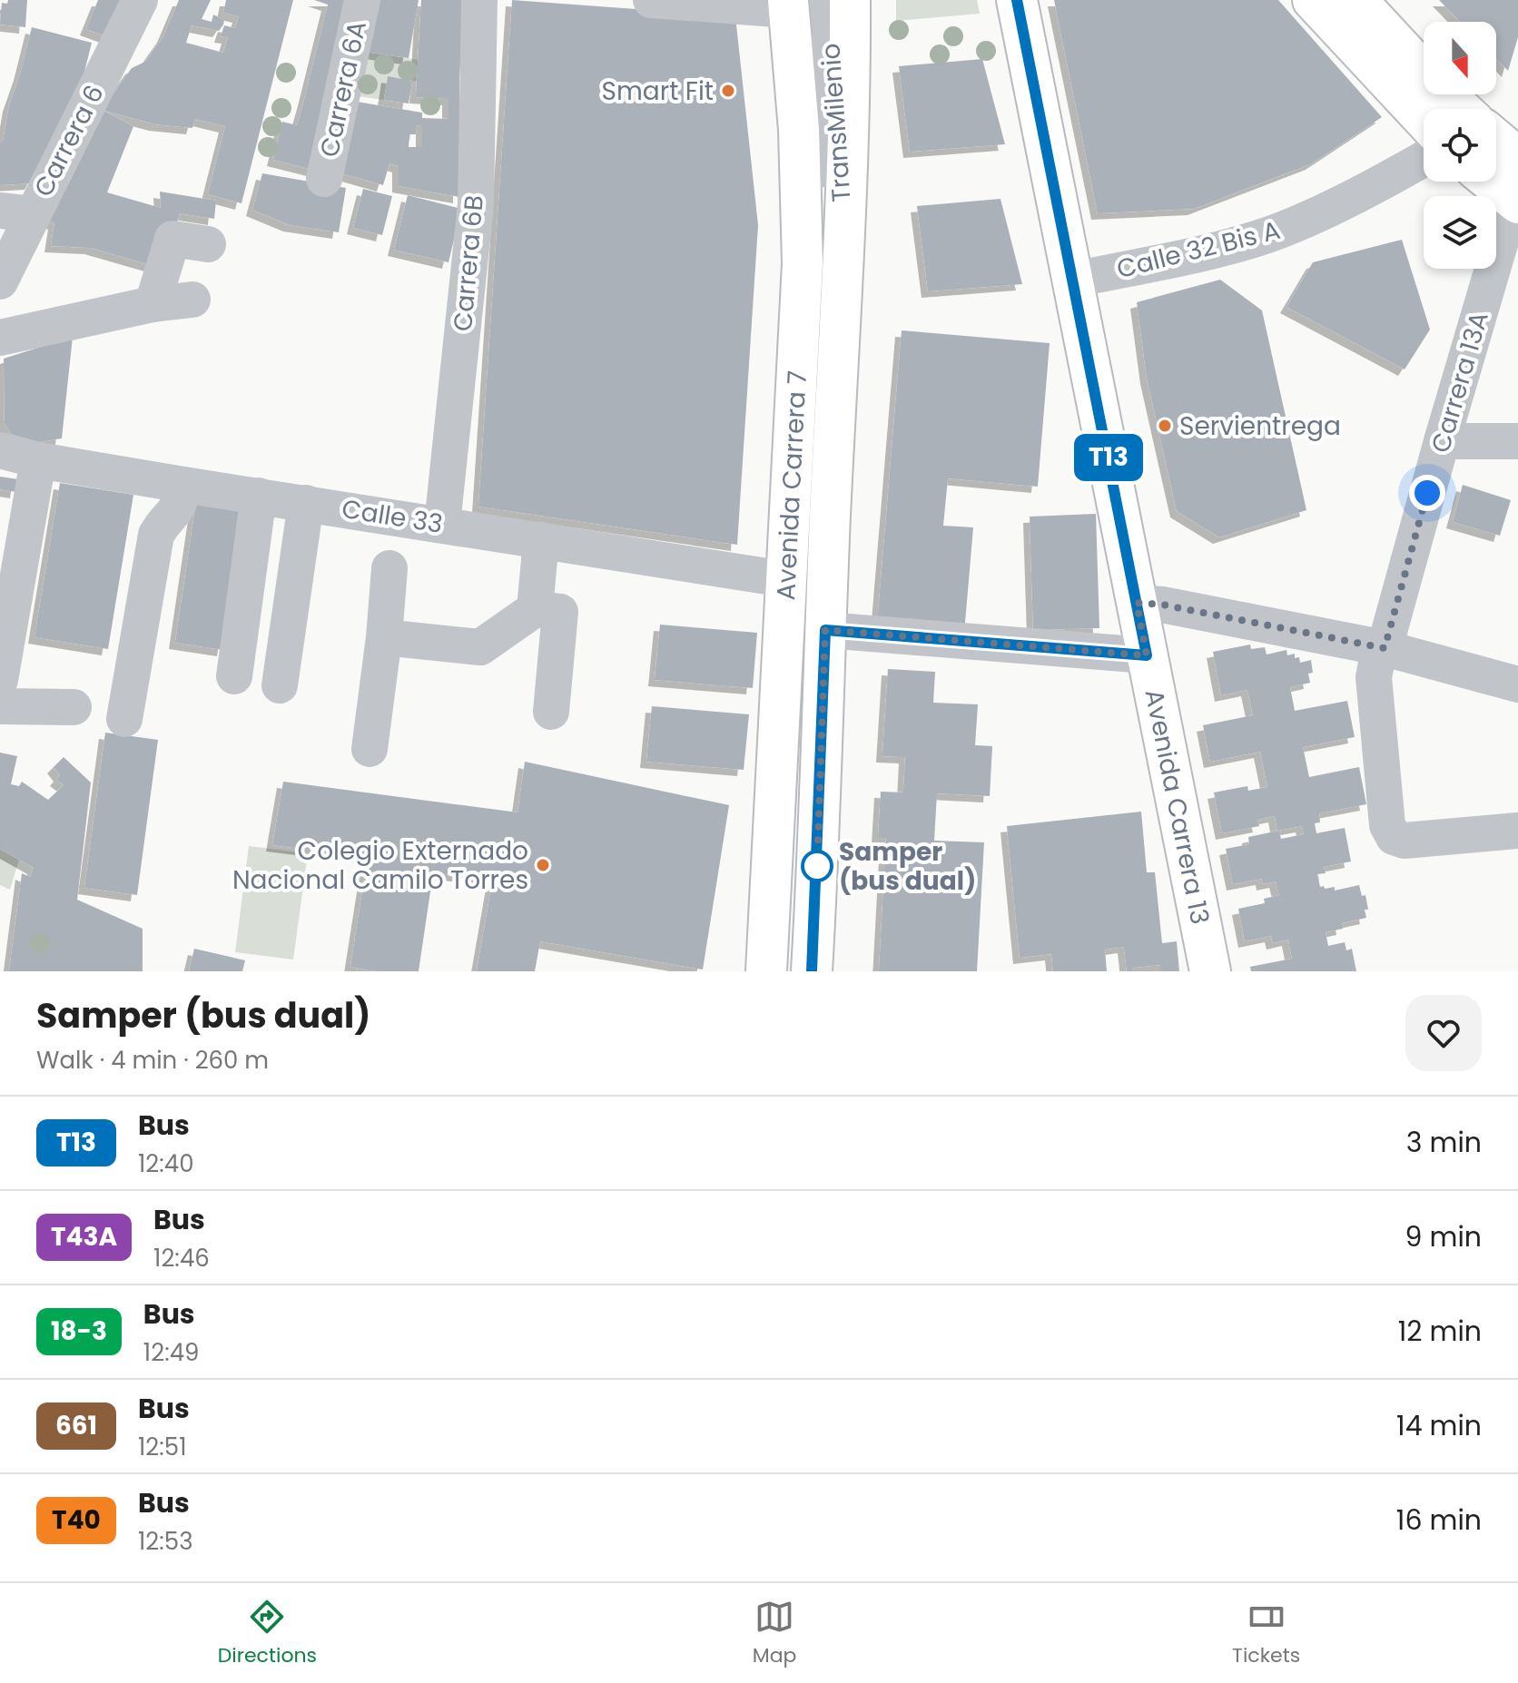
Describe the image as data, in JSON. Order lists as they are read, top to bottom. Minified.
{"streets":{"main road":["Avenida Carrera 7","Avenida Carrera 13"],"street":["Carrera 6A","TransMilenio","Carrera 6","Calle 32 Bis A","Carrera 6B","Carrera 13A","Calle 33"]},"crossings":[["TransMilenio","Avenida Carrera 7"],["Calle 32 Bis A","Avenida Carrera 13"],["Carrera 6B","Calle 33"],["Avenida Carrera 7","Calle 33"]],"places":["Smart Fit","Servientrega","Colegio Externado Nacional Camilo Torres","Samper (bus dual)"],"lines":["bus line T13"],"north":"bottom","page":{"on_map":"T13","heading":["Samper (bus dual)","Walk · 4 min · 260 m"],"list":[{"mark":"T13","name":"Bus","note":"12:40","value":"3 min"},{"mark":"T43A","name":"Bus","note":"12:46","value":"9 min"},{"mark":"18-3","name":"Bus","note":"12:49","value":"12 min"},{"mark":"661","name":"Bus","note":"12:51","value":"14 min"},{"mark":"T40","name":"Bus","note":"12:53","value":"16 min"}],"tabs":["Directions","Map","Tickets"]}}
